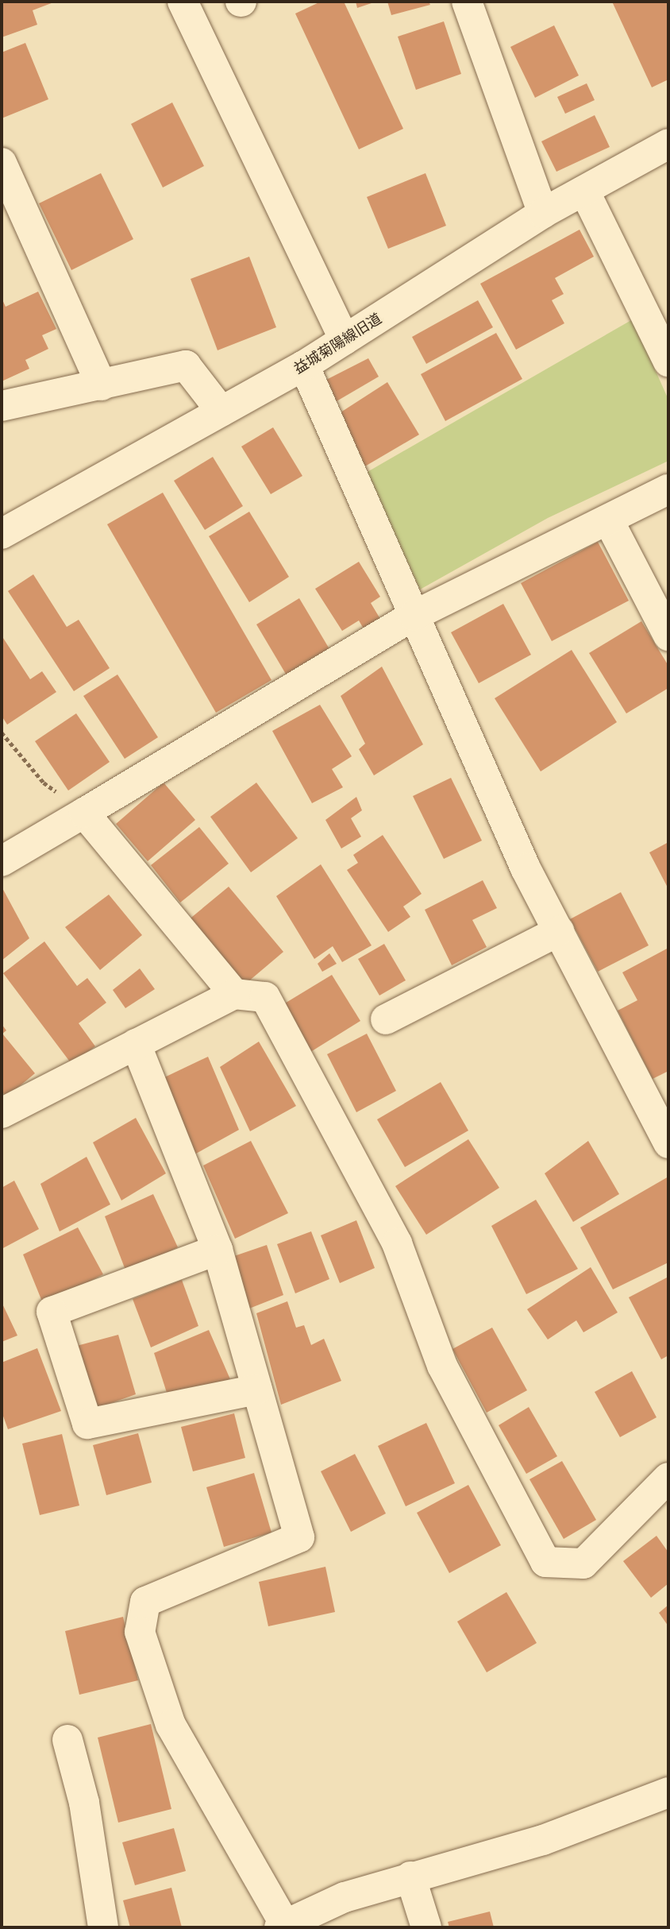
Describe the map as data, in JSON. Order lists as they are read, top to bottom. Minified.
{"streets":{"street":["益城菊陽線旧道"]}}
